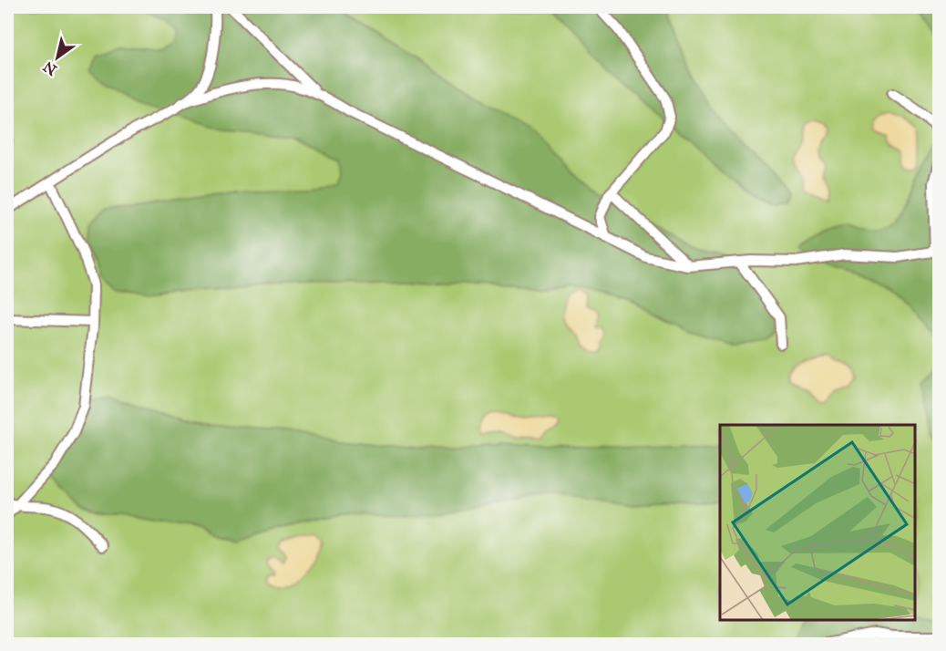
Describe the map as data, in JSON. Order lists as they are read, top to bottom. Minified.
{"north":"bottom left"}
